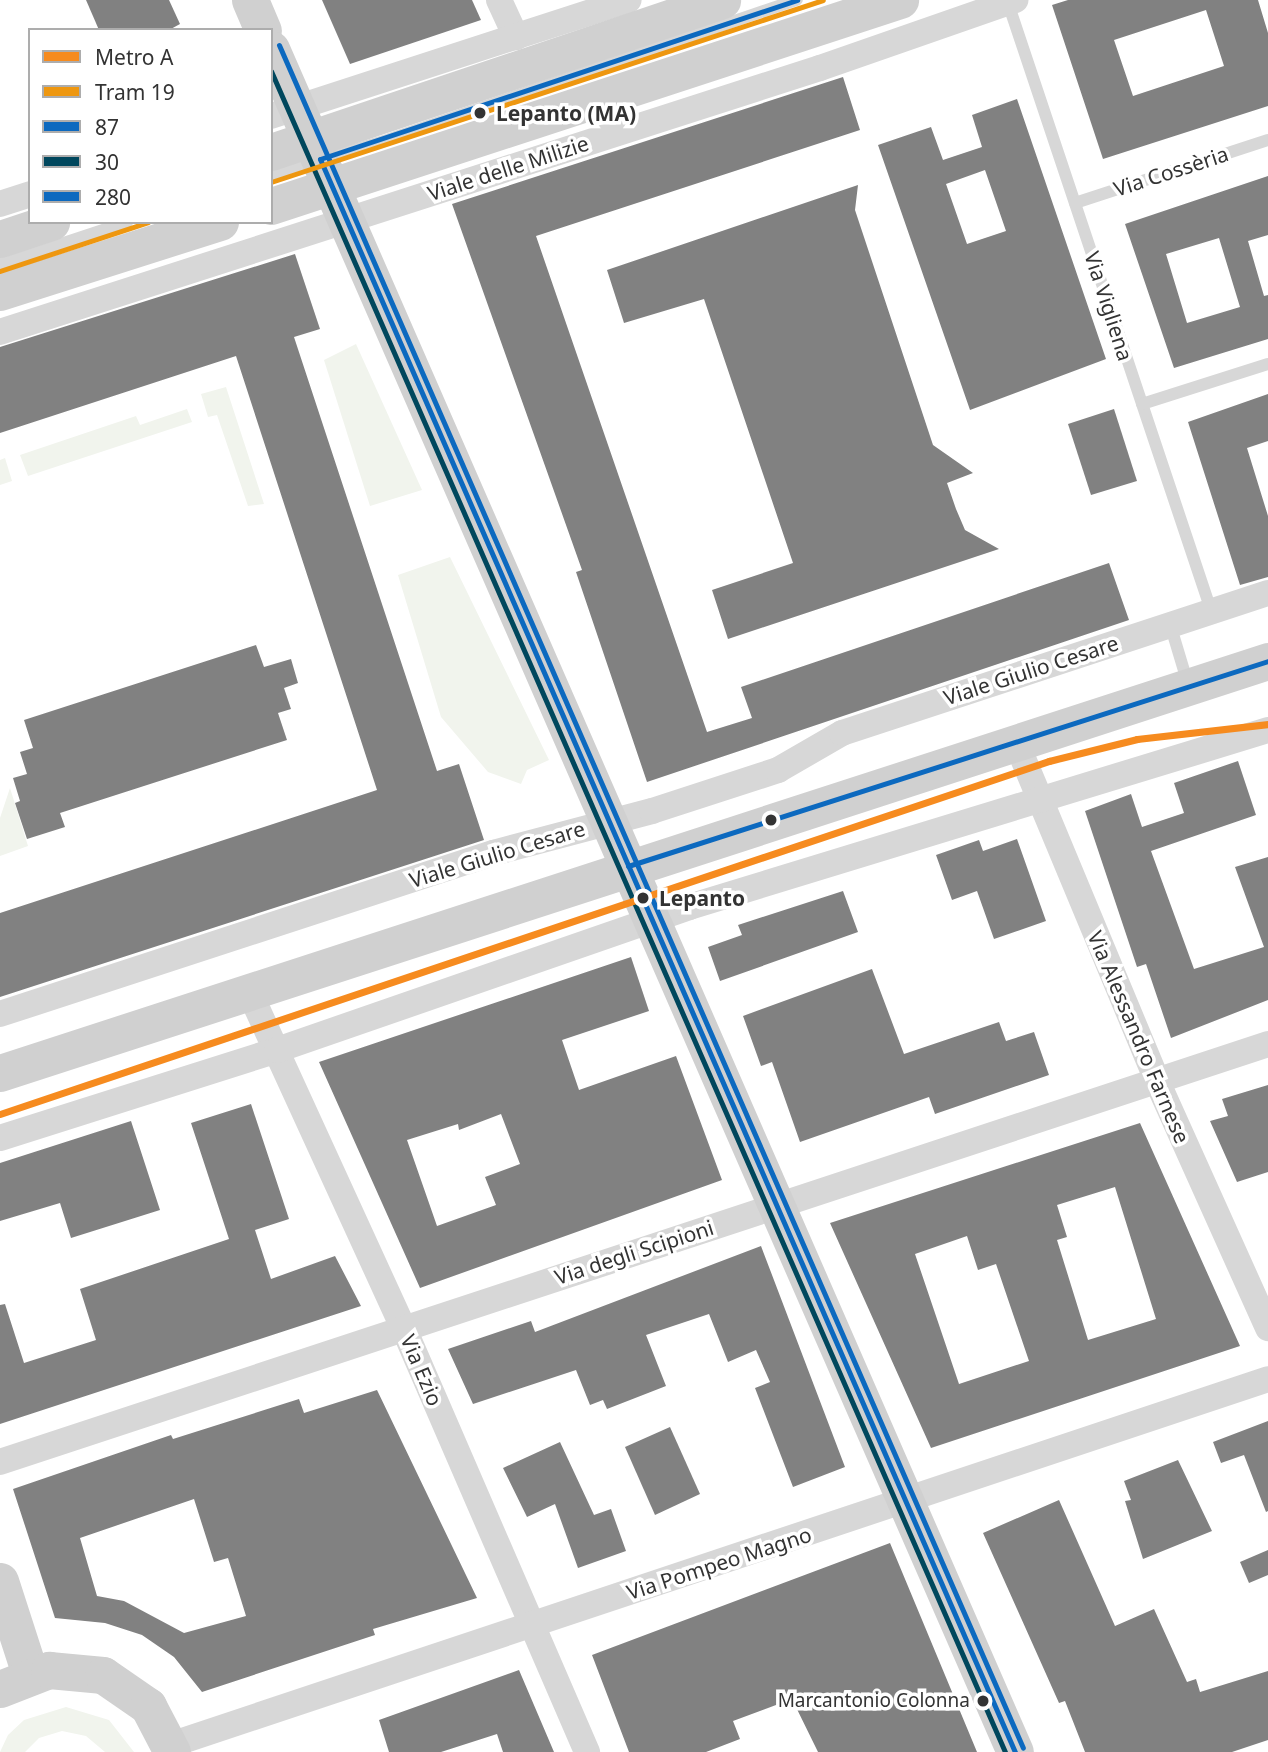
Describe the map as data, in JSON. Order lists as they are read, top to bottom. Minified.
{"streets":{"street":["Viale delle Milizie","Viale Giulio Cesare","Via Alessandro Farnese","Via degli Scipioni","Via Ezio","Via Pompeo Magno"],"lane":["Via Cossèria","Via Vigliena"]},"crossings":[["Viale delle Milizie","Via Vigliena"],["Via Cossèria","Via Vigliena"],["Via Vigliena","Viale Giulio Cesare"],["Via Alessandro Farnese","Via degli Scipioni"],["Via degli Scipioni","Via Ezio"],["Via Ezio","Via Pompeo Magno"]],"places":["Lepanto (MA)","Lepanto","Marcantonio Colonna"],"lines":["tram line 19","transit line 87","transit line 280","transit line 30","metro line A"],"legend":["Metro A","Tram 19","87","30","280"]}
